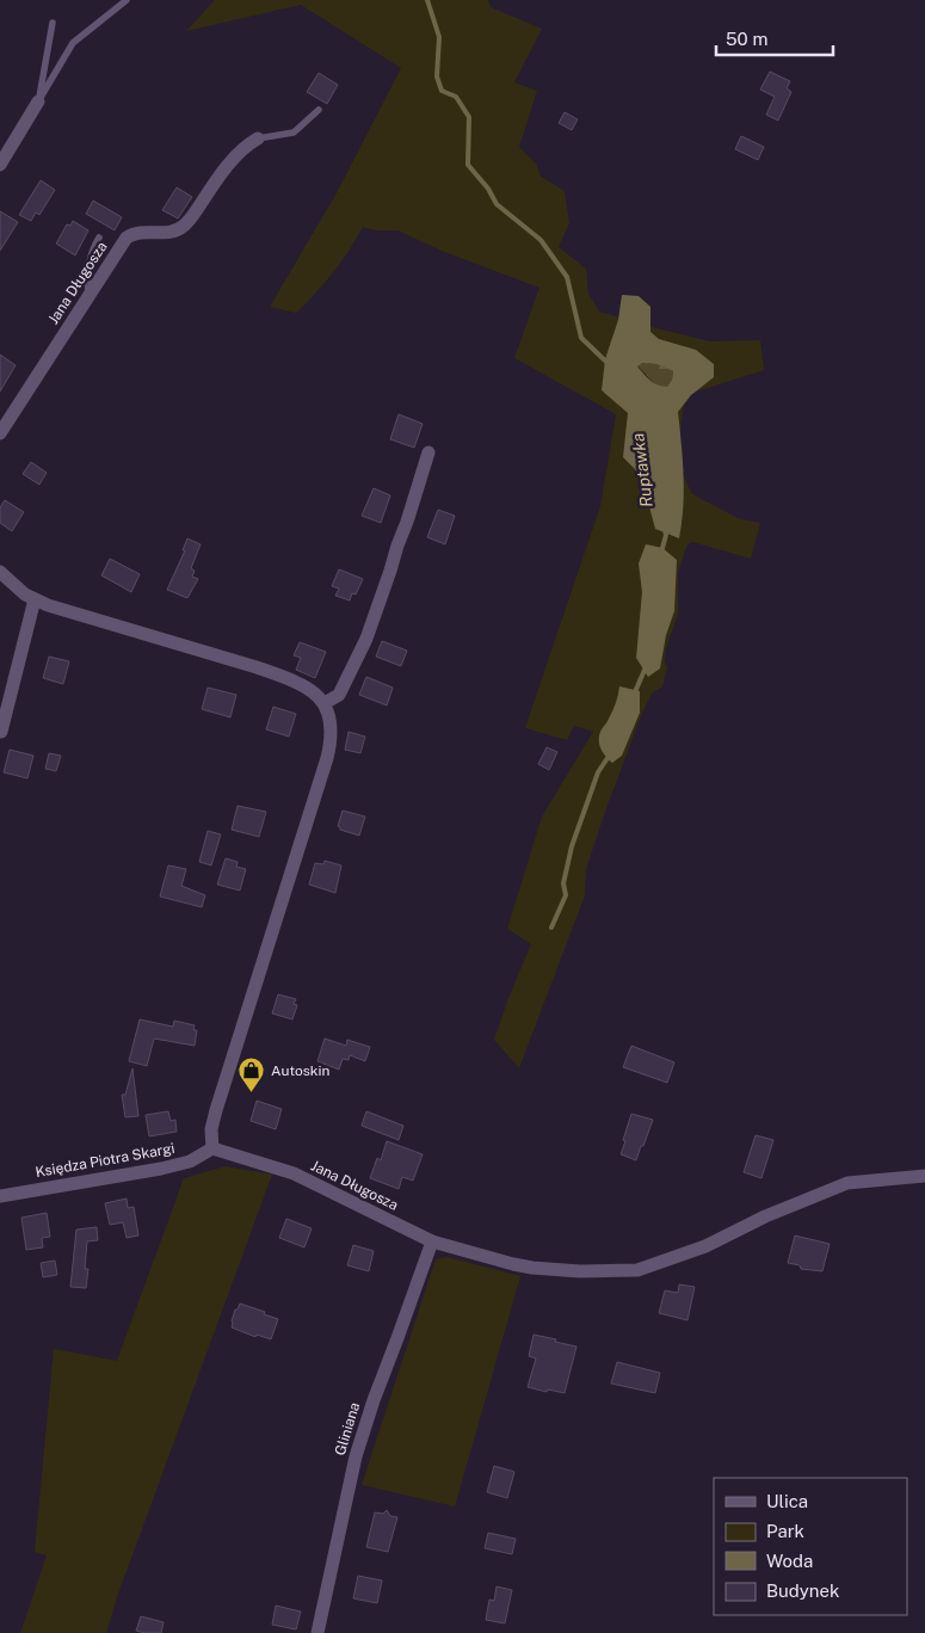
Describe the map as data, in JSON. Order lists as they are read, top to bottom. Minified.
{"streets":{"street":["Jana Długosza","Księdza Piotra Skargi","Gliniana"]},"crossings":[["Jana Długosza","Księdza Piotra Skargi"],["Jana Długosza","Gliniana"]],"water":["Ruptawka"],"places":{"shop":["Autoskin"]},"legend":["Ulica","Park","Woda","Budynek"],"scale_bar":"50 m"}
